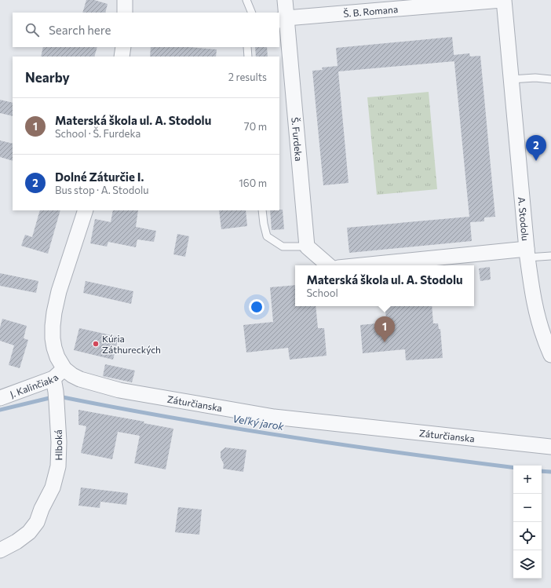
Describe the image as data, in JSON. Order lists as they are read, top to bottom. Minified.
{"streets":{"street":["Š. B. Romana","Š. Furdeka","A. Stodolu","J. Kalinčiaka","Záturčianska","Hlboká"]},"crossings":[["Š. B. Romana","Š. Furdeka"],["J. Kalinčiaka","Záturčianska"],["J. Kalinčiaka","Hlboká"],["Záturčianska","Hlboká"]],"water":["Veľký jarok"],"places":["Kúria Záthureckých"],"page":{"search":"Search here","heading":["Nearby","2 results"],"list":[{"mark":"1","name":"Materská škola ul. A. Stodolu","note":"School · Š. Furdeka","value":"70 m"},{"mark":"2","name":"Dolné Záturčie I.","note":"Bus stop · A. Stodolu","value":"160 m"}],"pins":["2","1"],"popup":["Materská škola ul. A. Stodolu","School"],"map_buttons":["+","−"]}}
